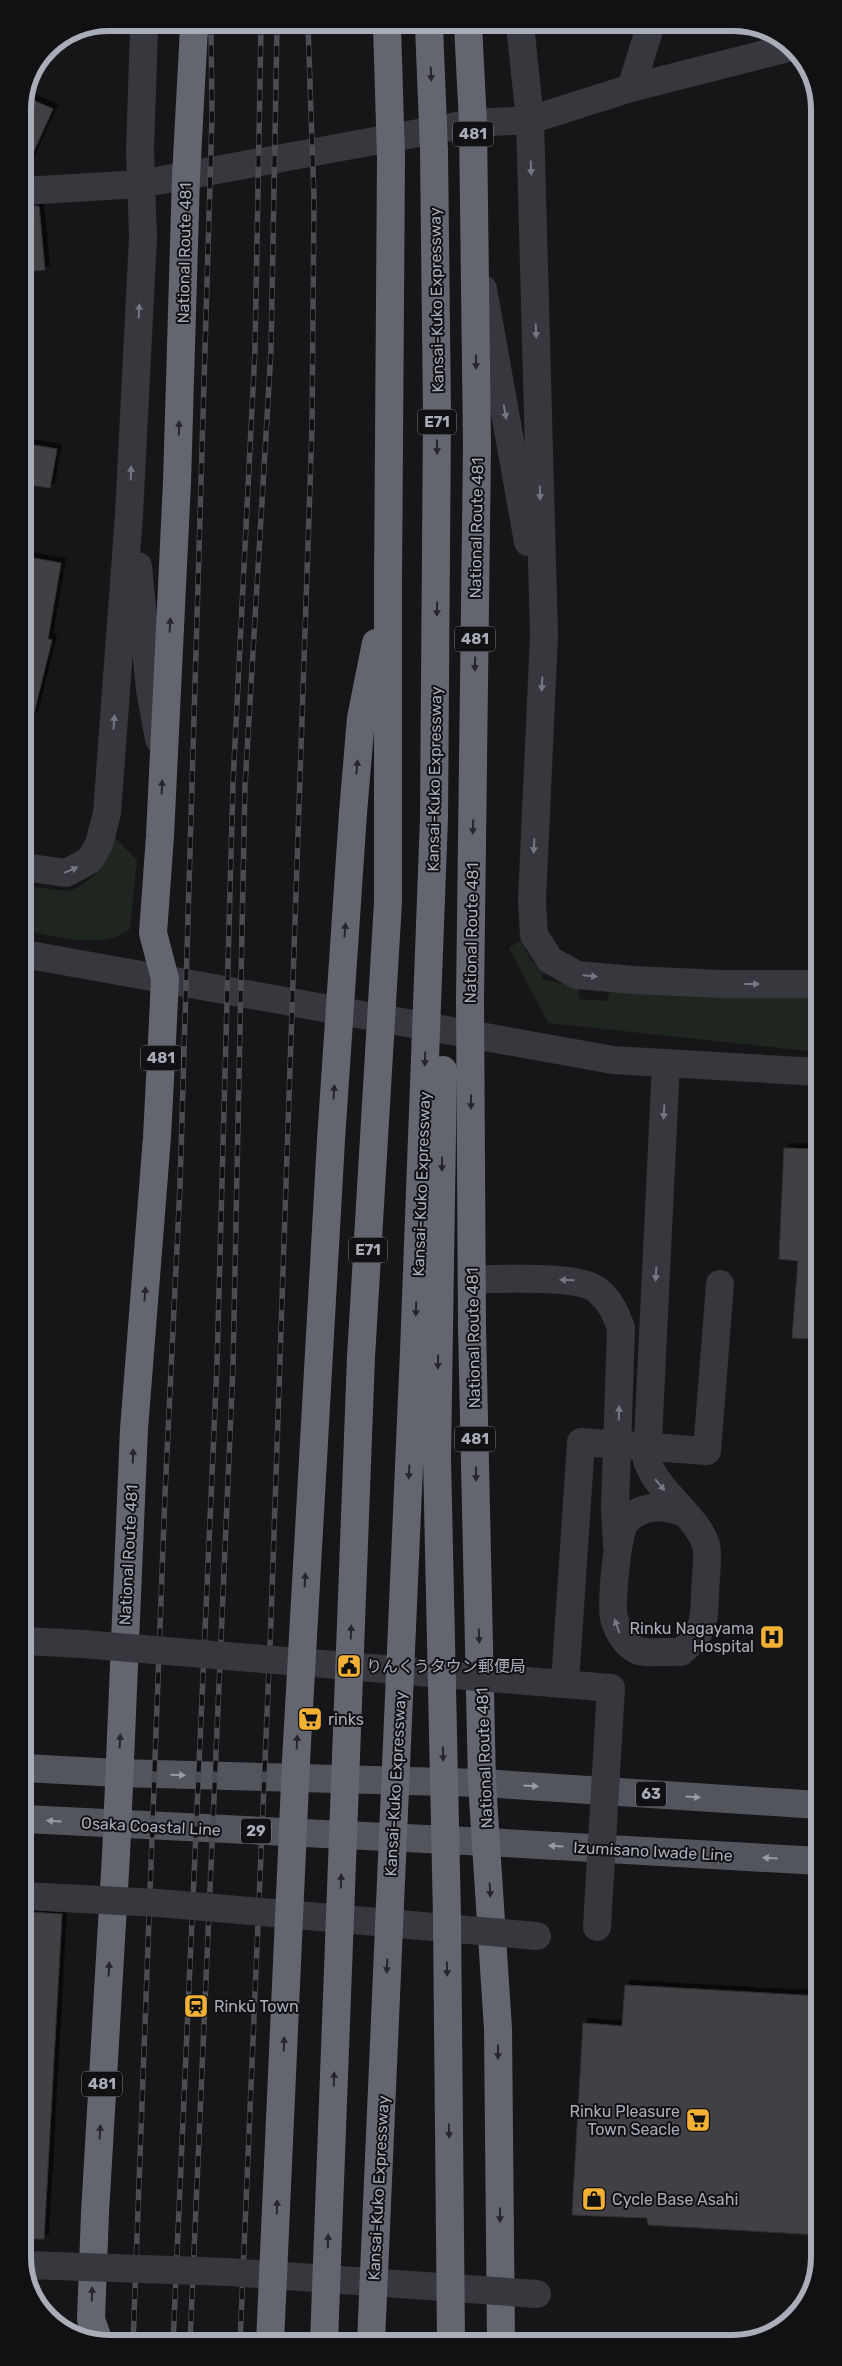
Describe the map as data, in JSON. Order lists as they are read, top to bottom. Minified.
{"streets":{"highway":["481","National Route 481","Kansai-Kuko Expressway","E71"],"main road":["63","Osaka Coastal Line","29","Izumisano Iwade Line"]},"crossings":[["481","National Route 481"],["481","Osaka Coastal Line"],["481","Izumisano Iwade Line"],["National Route 481","63"],["National Route 481","Osaka Coastal Line"],["National Route 481","Izumisano Iwade Line"],["Osaka Coastal Line","Izumisano Iwade Line"]],"places":{"hospital":["Rinku Nagayama Hospital"],"public building":["りんくうタウン郵便局"],"supermarket":["rinks","Rinku Pleasure Town Seacle"],"station":["Rinkū Town"],"shop":["Cycle Base Asahi"]}}
